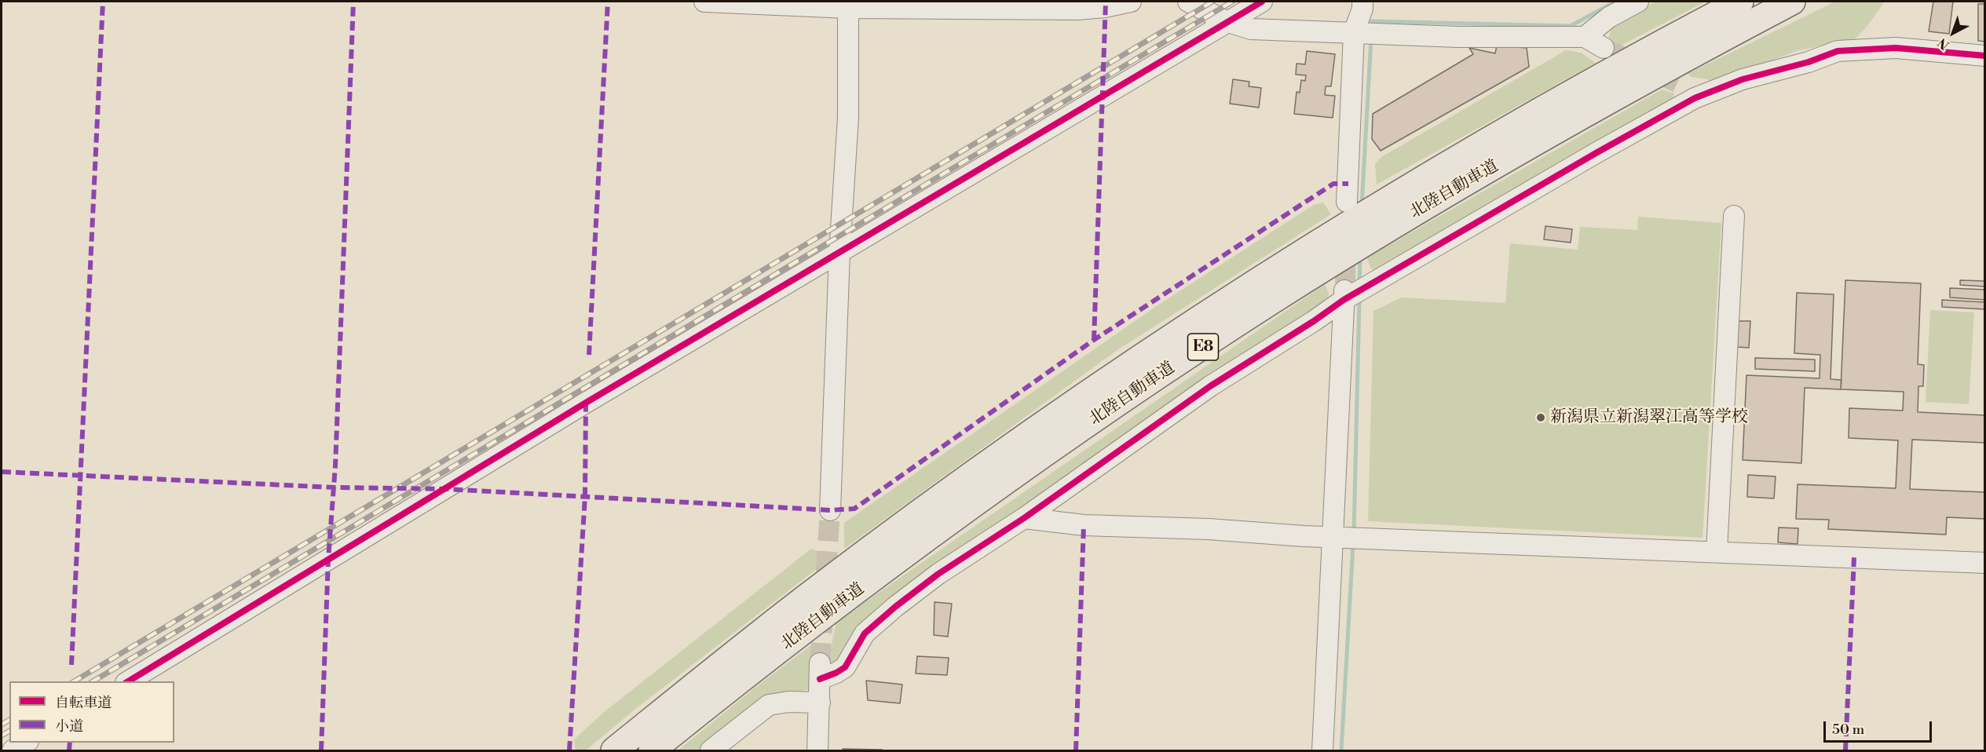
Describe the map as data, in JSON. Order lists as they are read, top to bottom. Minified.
{"streets":{"highway":["北陸自動車道","E8"]},"places":["新潟県立新潟翠江高等学校"],"legend":["自転車道","小道"],"scale_bar":"50 m","north":"bottom left"}
